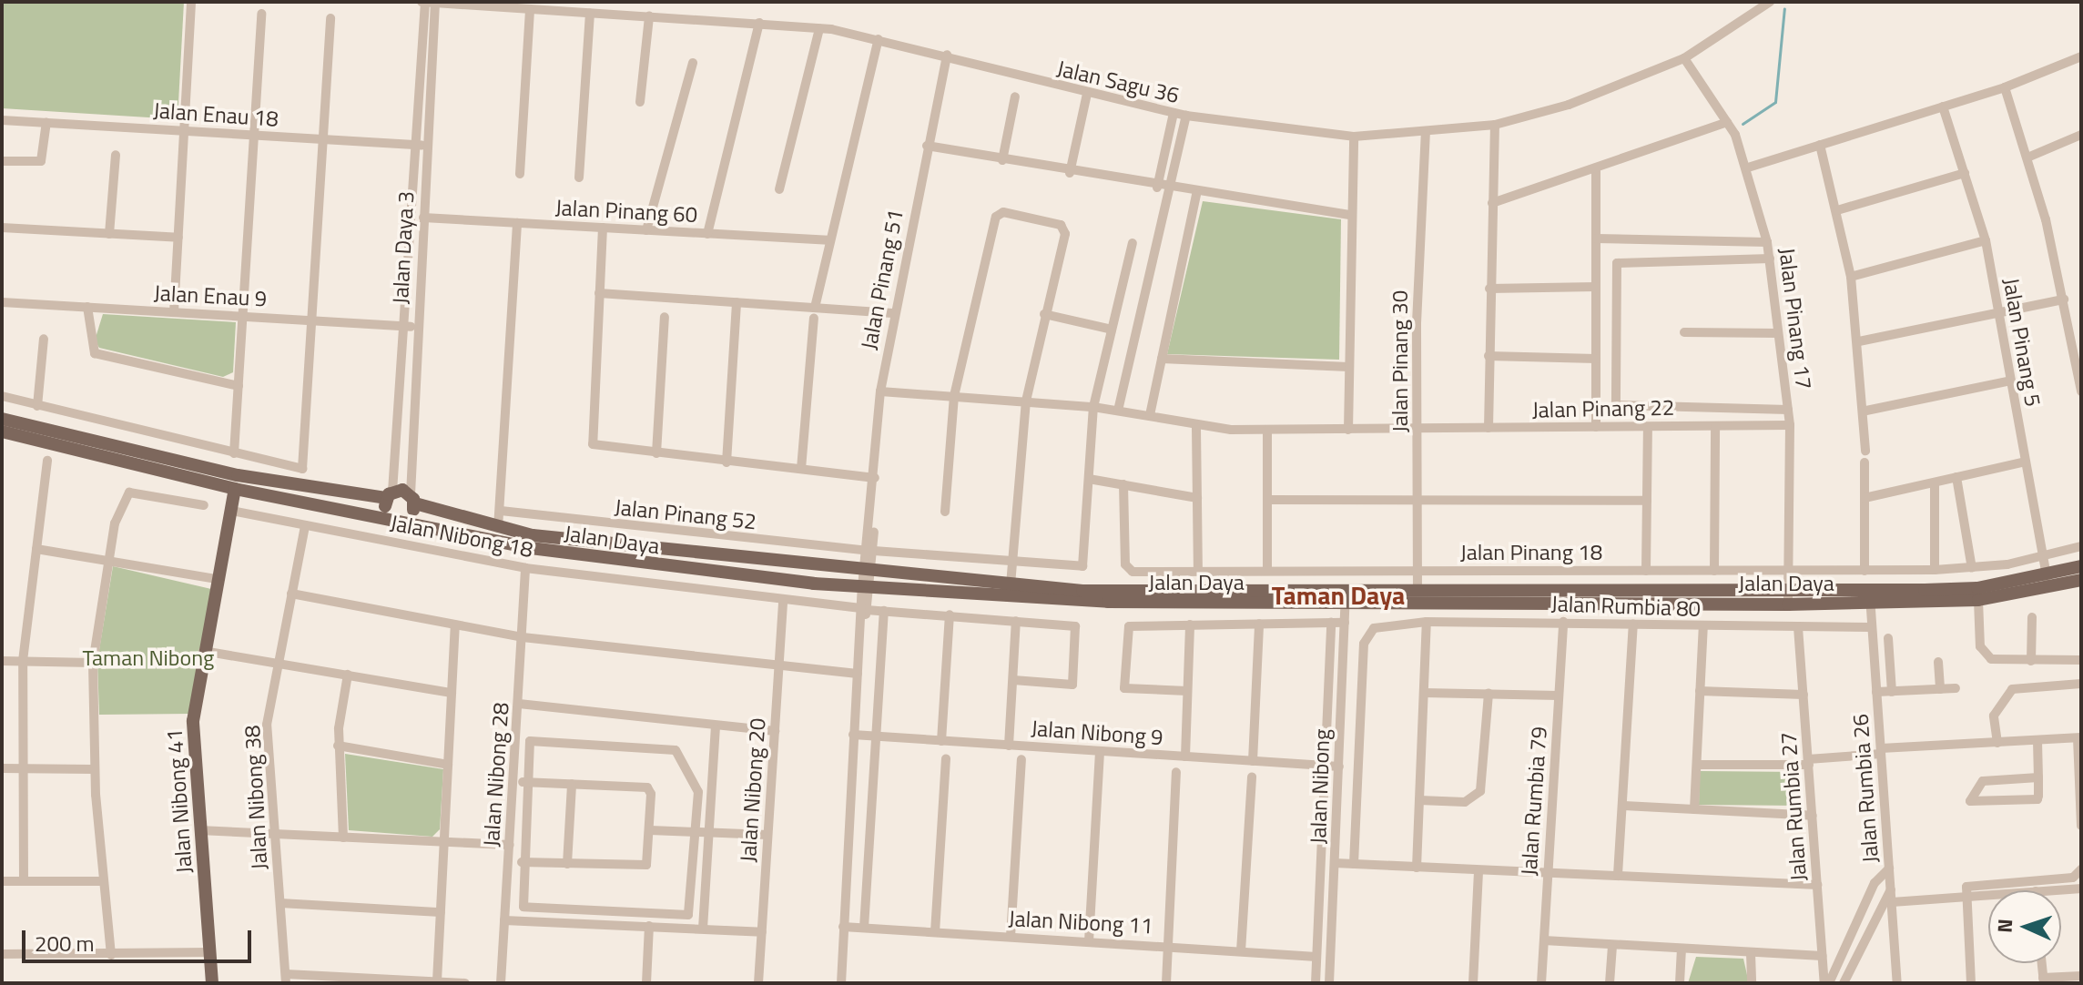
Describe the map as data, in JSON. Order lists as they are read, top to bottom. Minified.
{"streets":{"main road":["Jalan Daya","Jalan Nibong 41"],"street":["Jalan Sagu 36","Jalan Enau 18","Jalan Pinang 60","Jalan Daya 3","Jalan Pinang 51","Jalan Enau 9","Jalan Pinang 17","Jalan Pinang 5","Jalan Pinang 30","Jalan Pinang 22","Jalan Pinang 52","Jalan Nibong 18","Jalan Pinang 18","Jalan Rumbia 80","Jalan Nibong 9","Jalan Nibong 28","Jalan Nibong","Jalan Rumbia 26","Jalan Nibong 20","Jalan Nibong 38","Jalan Rumbia 79","Jalan Rumbia 27","Jalan Nibong 11"]},"crossings":[["Jalan Sagu 36","Jalan Daya 3"],["Jalan Sagu 36","Jalan Pinang 51"],["Jalan Sagu 36","Jalan Pinang 17"],["Jalan Sagu 36","Jalan Pinang 30"],["Jalan Enau 18","Jalan Daya 3"],["Jalan Pinang 60","Jalan Daya 3"],["Jalan Daya 3","Jalan Enau 9"],["Jalan Daya 3","Jalan Daya"],["Jalan Pinang 51","Jalan Pinang 22"],["Jalan Pinang 51","Jalan Pinang 52"],["Jalan Pinang 51","Jalan Nibong 18"],["Jalan Pinang 51","Jalan Daya"],["Jalan Pinang 51","Jalan Nibong 9"],["Jalan Pinang 51","Jalan Nibong 11"],["Jalan Pinang 17","Jalan Pinang 22"],["Jalan Pinang 17","Jalan Daya"],["Jalan Pinang 17","Jalan Pinang 18"],["Jalan Pinang 5","Jalan Daya"],["Jalan Pinang 5","Jalan Pinang 18"],["Jalan Pinang 30","Jalan Pinang 22"],["Jalan Pinang 30","Jalan Daya"],["Jalan Pinang 30","Jalan Pinang 18"],["Jalan Nibong 18","Jalan Nibong 28"],["Jalan Nibong 18","Jalan Nibong 20"],["Jalan Nibong 18","Jalan Nibong 38"],["Jalan Nibong 18","Jalan Nibong 41"],["Jalan Daya","Jalan Nibong"],["Jalan Daya","Jalan Rumbia 26"],["Jalan Daya","Jalan Nibong 41"],["Jalan Rumbia 80","Jalan Rumbia 26"],["Jalan Rumbia 80","Jalan Rumbia 79"],["Jalan Rumbia 80","Jalan Rumbia 27"],["Jalan Nibong 9","Jalan Nibong"]],"districts":["Taman Daya"],"parks":["Taman Nibong"],"scale_bar":"200 m","north":"left"}
